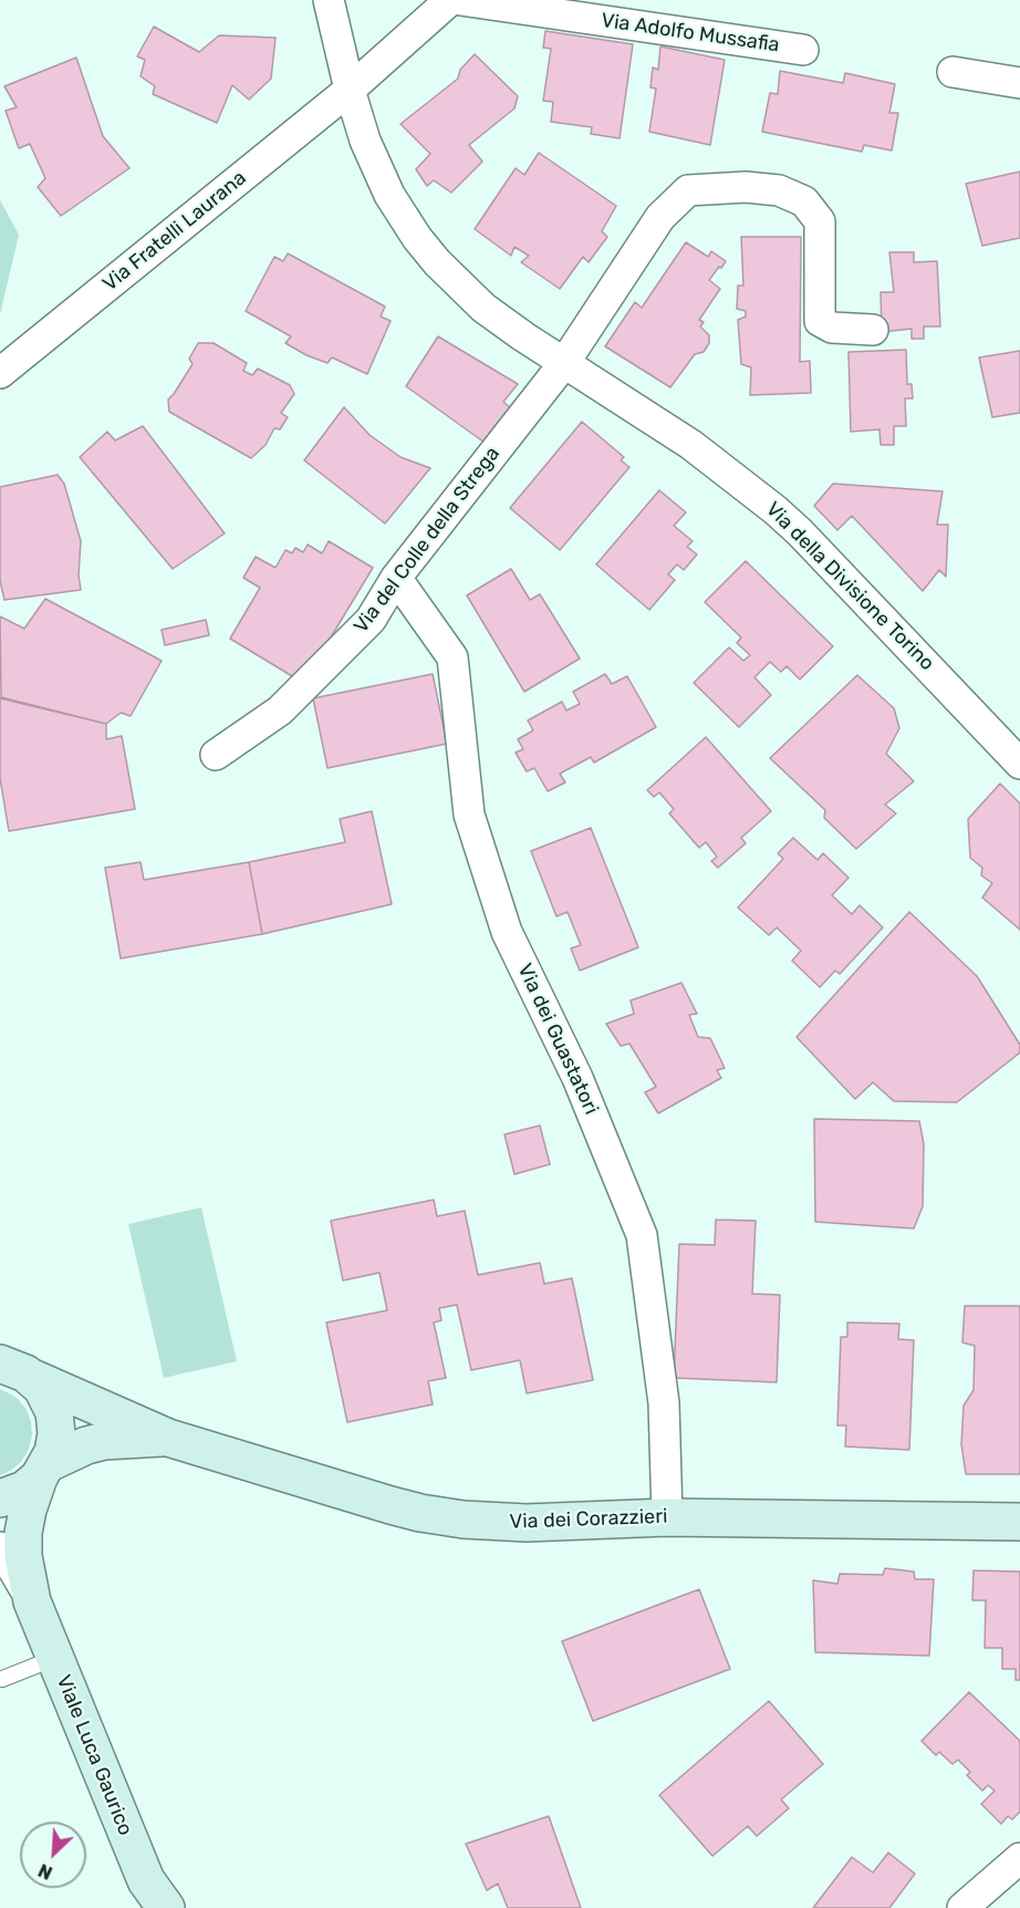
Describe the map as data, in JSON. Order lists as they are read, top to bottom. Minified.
{"streets":{"street":["Via Adolfo Mussafia","Via Fratelli Laurana","Via del Colle della Strega","Via della Divisione Torino","Via dei Guastatori","Via dei Corazzieri","Viale Luca Gaurico"]},"crossings":[["Via Fratelli Laurana","Via della Divisione Torino"],["Via del Colle della Strega","Via della Divisione Torino"],["Via del Colle della Strega","Via dei Guastatori"],["Via dei Guastatori","Via dei Corazzieri"],["Via dei Corazzieri","Viale Luca Gaurico"]],"north":"bottom left"}
